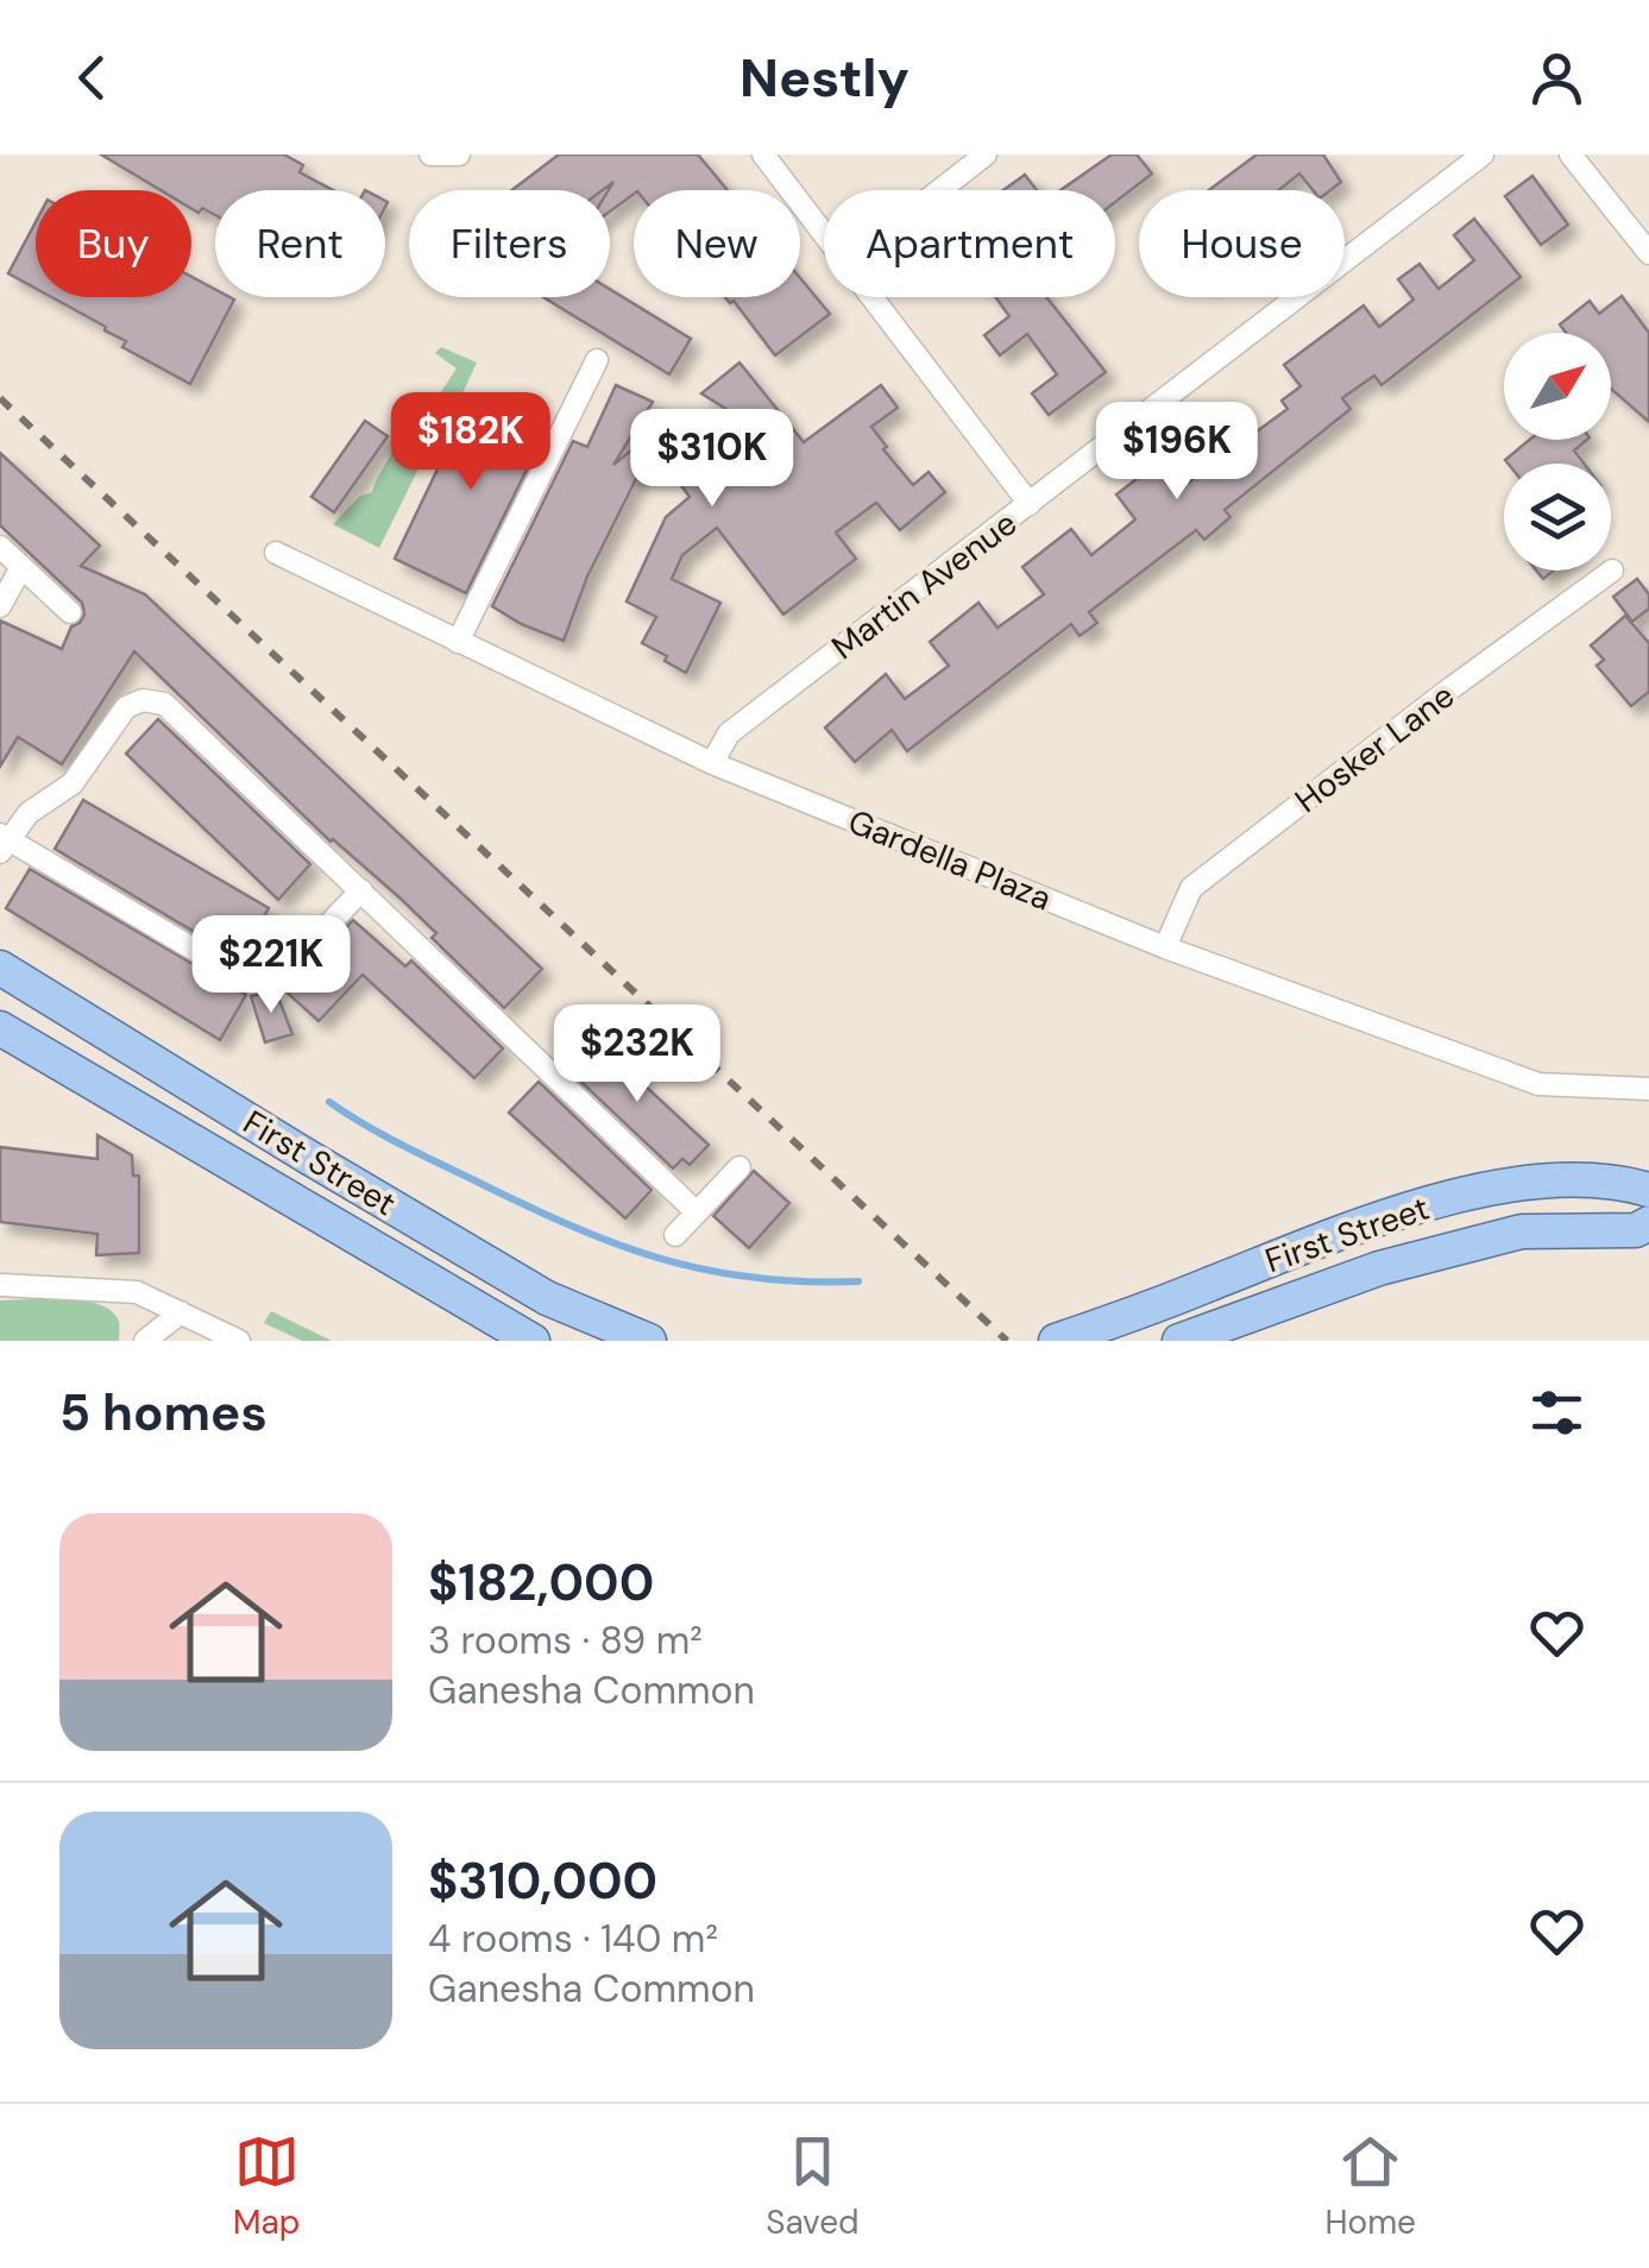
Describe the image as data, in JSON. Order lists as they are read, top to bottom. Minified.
{"streets":{"main road":["First Street"],"street":["Martin Avenue","Hosker Lane","Gardella Plaza"]},"crossings":[["Martin Avenue","Gardella Plaza"],["Hosker Lane","Gardella Plaza"]],"north":"top right","page":{"header":"Nestly","chip":["Buy","Rent","Filters","New","Apartment","House"],"price":["$182K","$196K","$310K","$221K","$232K"],"heading":"5 homes","list":[{"name":"$182,000","note":"3 rooms · 89 m² · Ganesha Common"},{"name":"$310,000","note":"4 rooms · 140 m² · Ganesha Common"}],"tabs":["Map","Saved","Home"]}}
